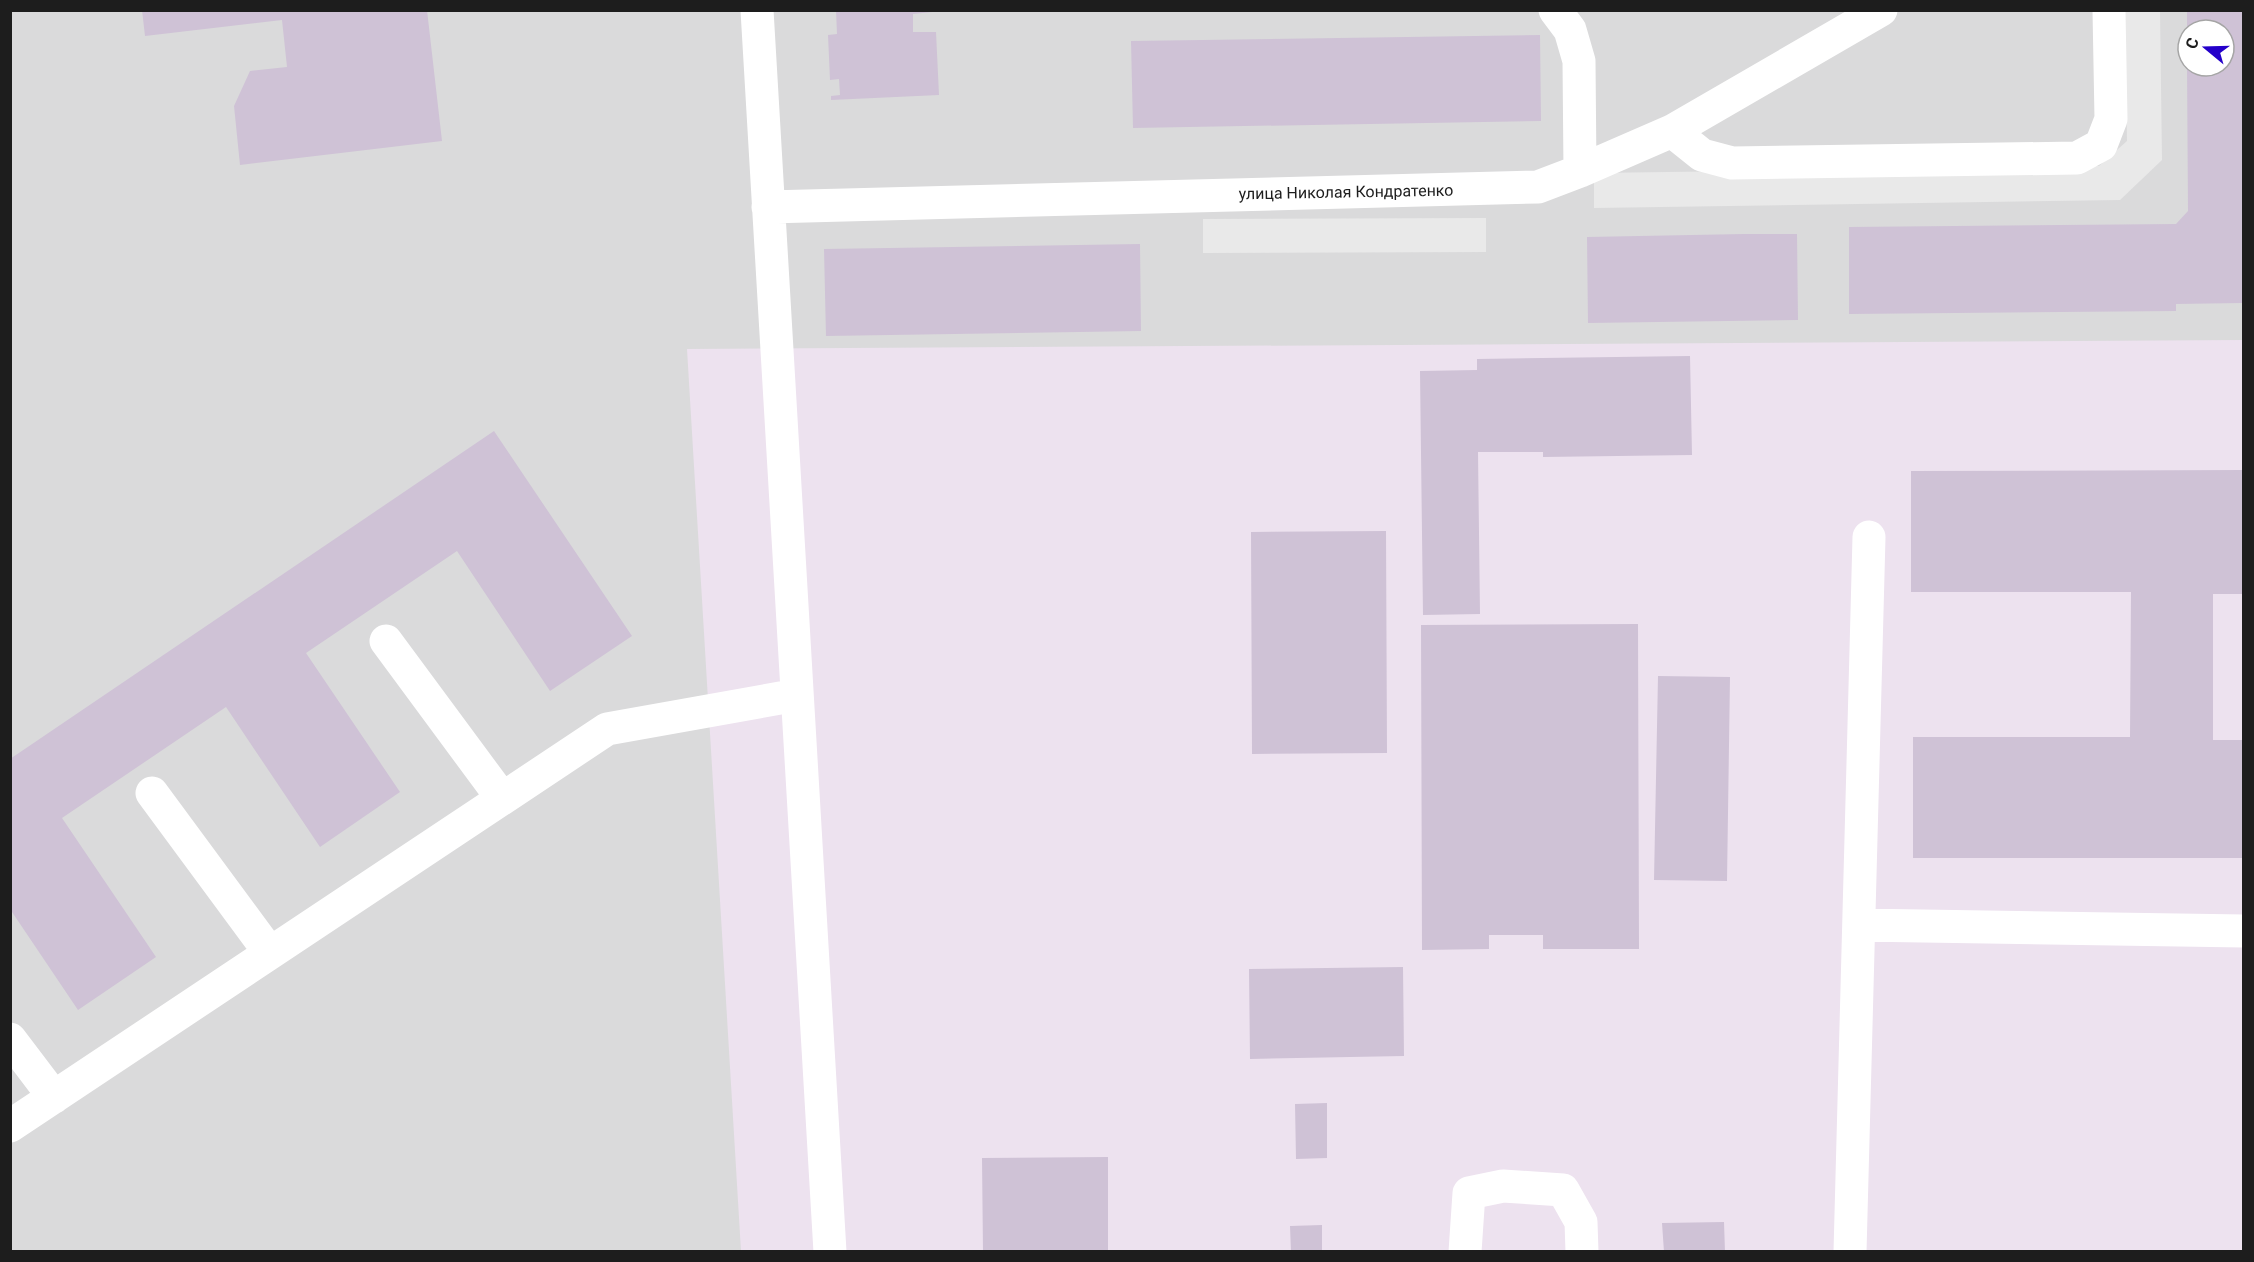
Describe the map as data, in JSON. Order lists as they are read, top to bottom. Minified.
{"streets":{"street":["улица Николая Кондратенко"]},"north":"left"}
